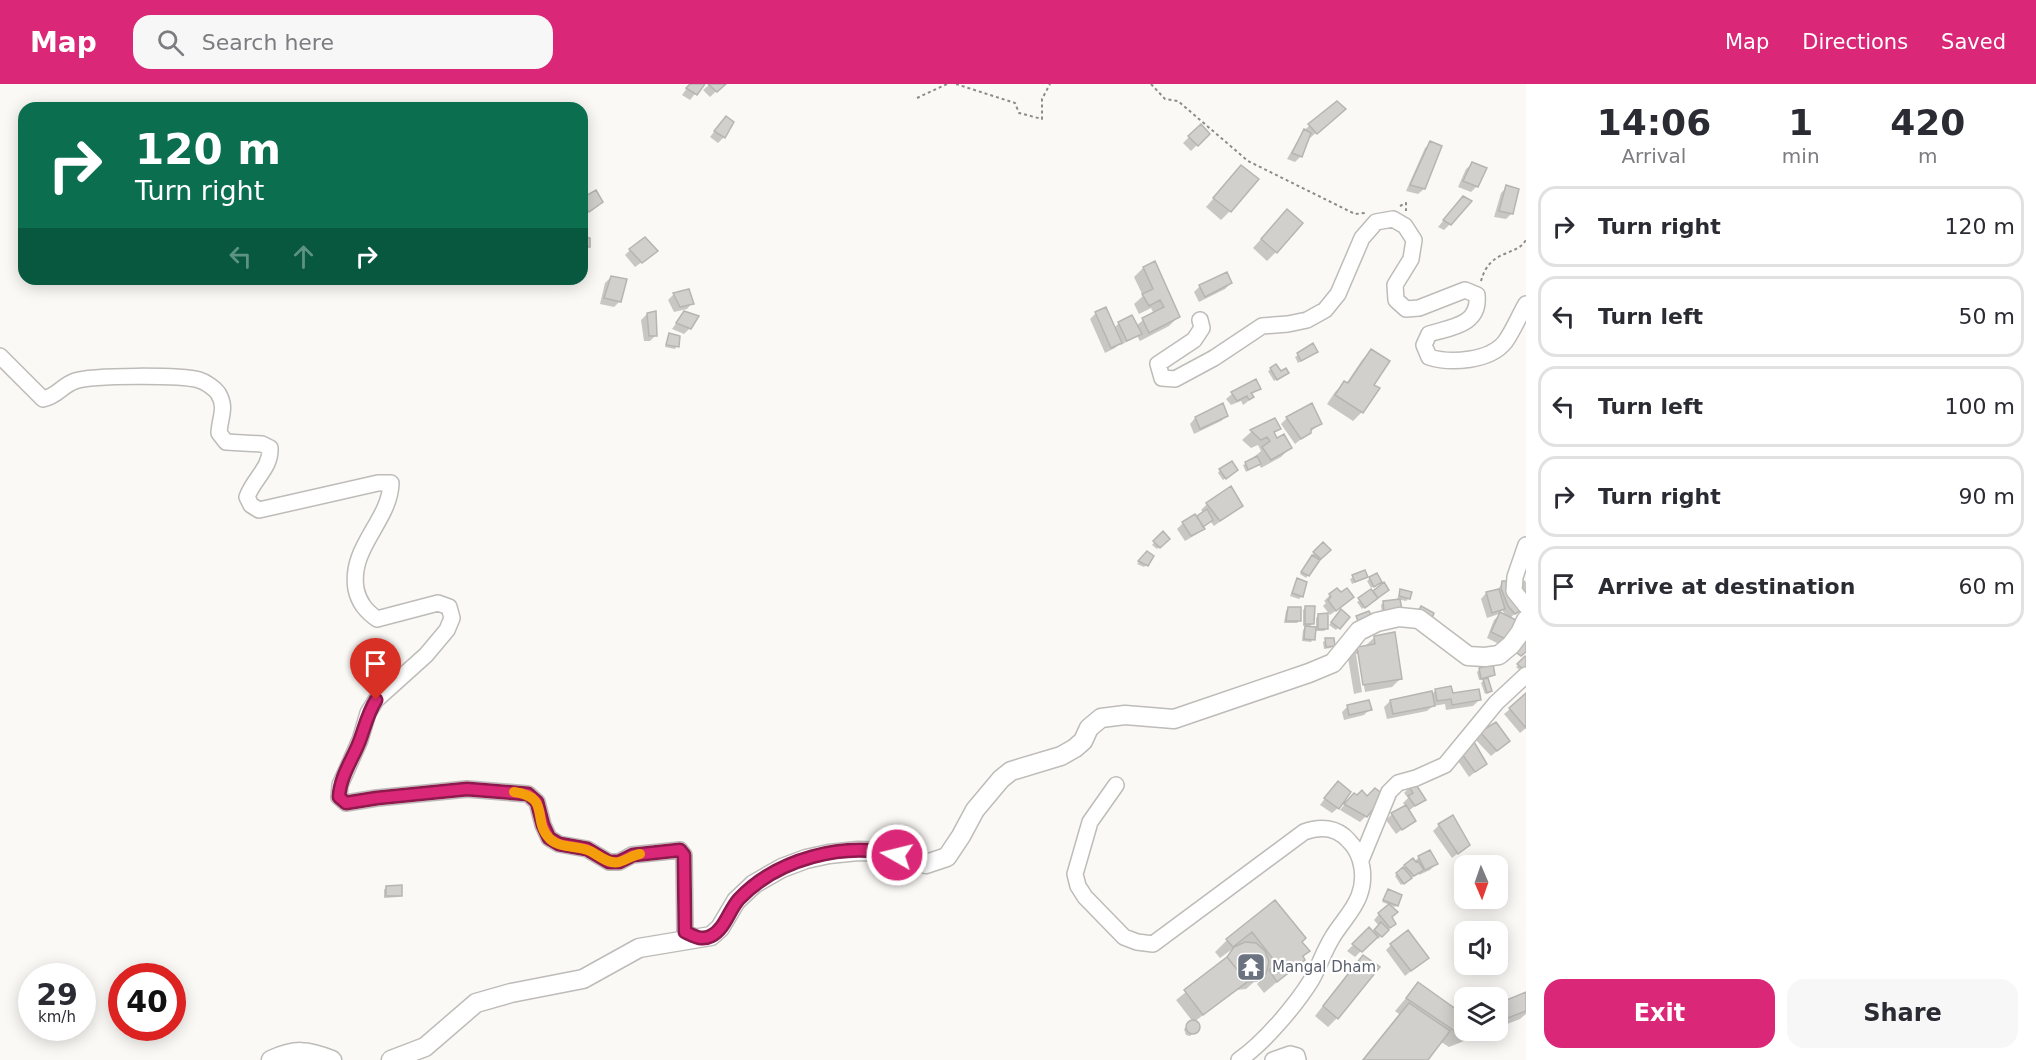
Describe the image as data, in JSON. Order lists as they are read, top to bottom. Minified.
{"places":{"temple":["Mangal Dham"]},"north":"bottom","page":{"header":"Map","search":"Search here","nav":["Map","Directions","Saved"],"eta":["14:06","Arrival","1","min","420","m"],"turn":["120 m","Turn right"],"list":[{"name":"Turn right","value":"120 m"},{"name":"Turn left","value":"50 m"},{"name":"Turn left","value":"100 m"},{"name":"Turn right","value":"90 m"},{"name":"Arrive at destination","value":"60 m"}],"speed":"29 km/h","limit":"40","buttons":["Exit","Share"]}}
